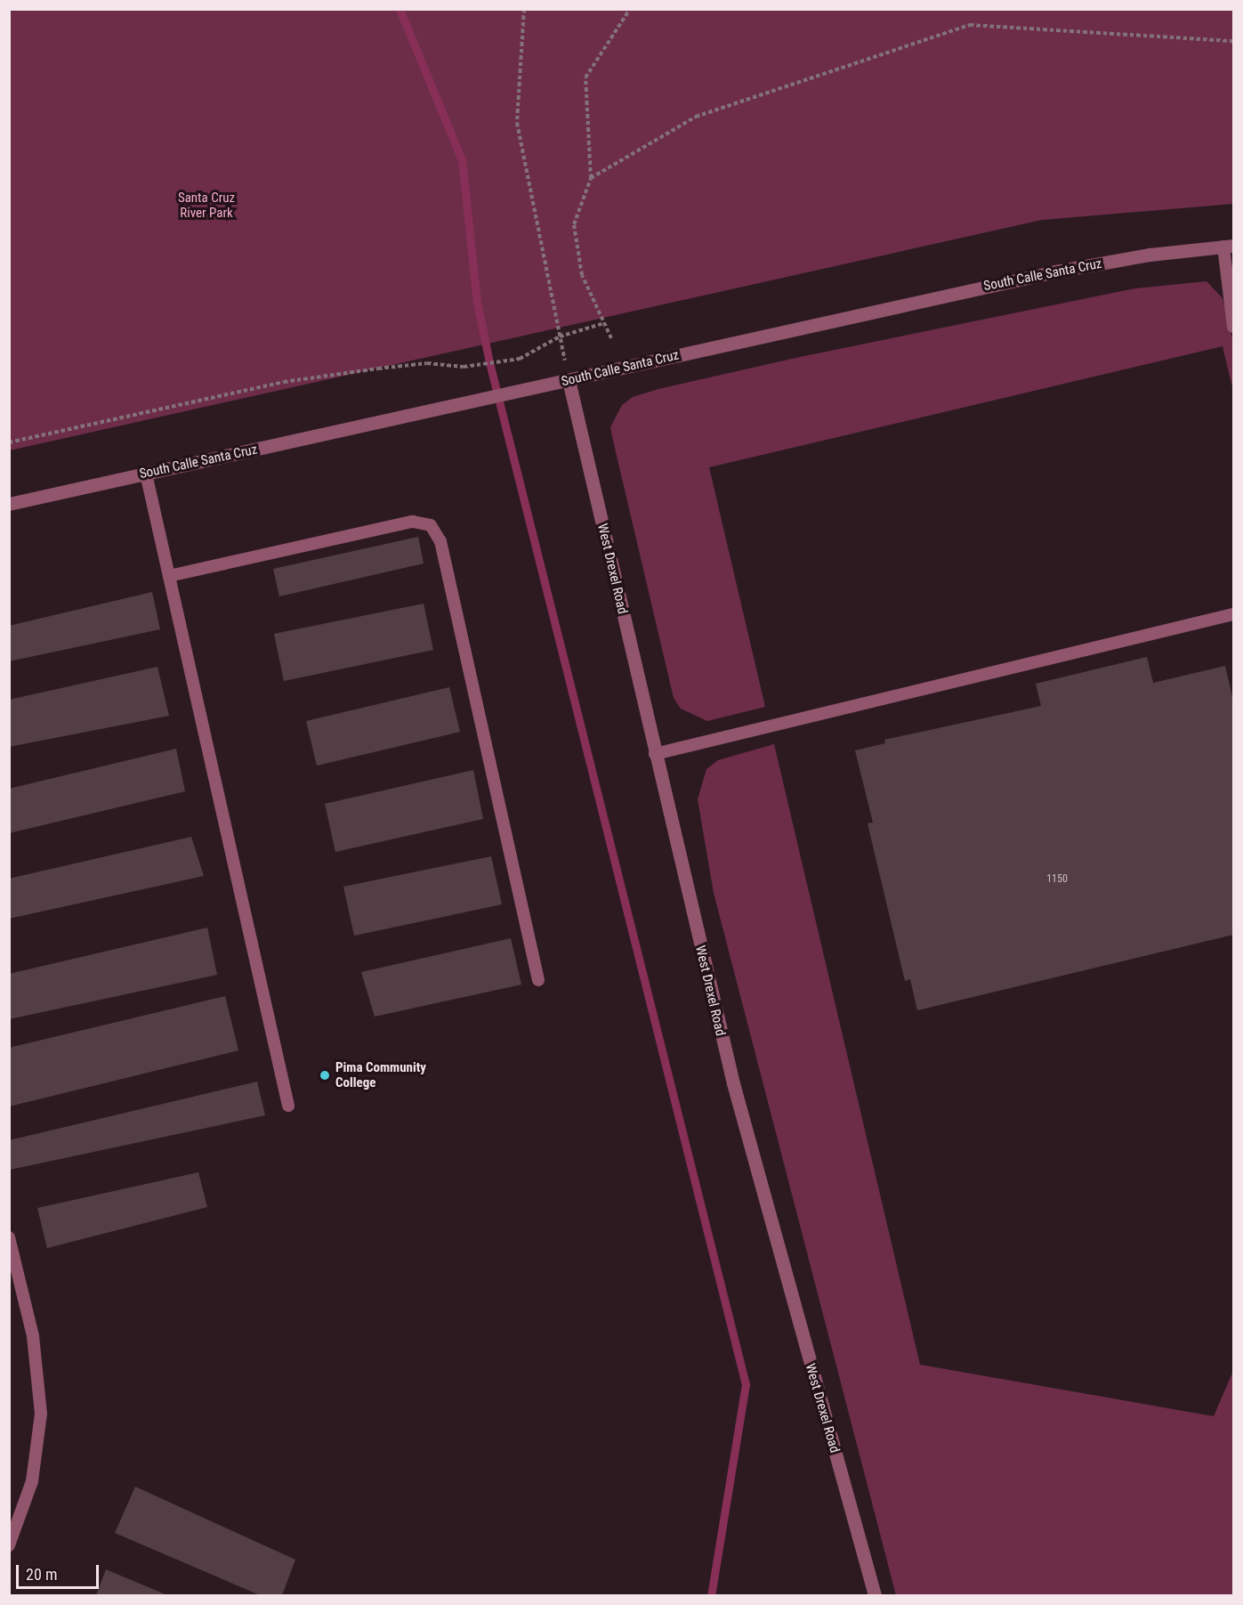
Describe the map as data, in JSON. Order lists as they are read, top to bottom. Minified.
{"streets":{"street":["South Calle Santa Cruz","West Drexel Road"]},"crossings":[["South Calle Santa Cruz","West Drexel Road"]],"parks":["Santa Cruz River Park"],"places":["Pima Community College"],"house_numbers":["1150"],"scale_bar":"20 m"}
